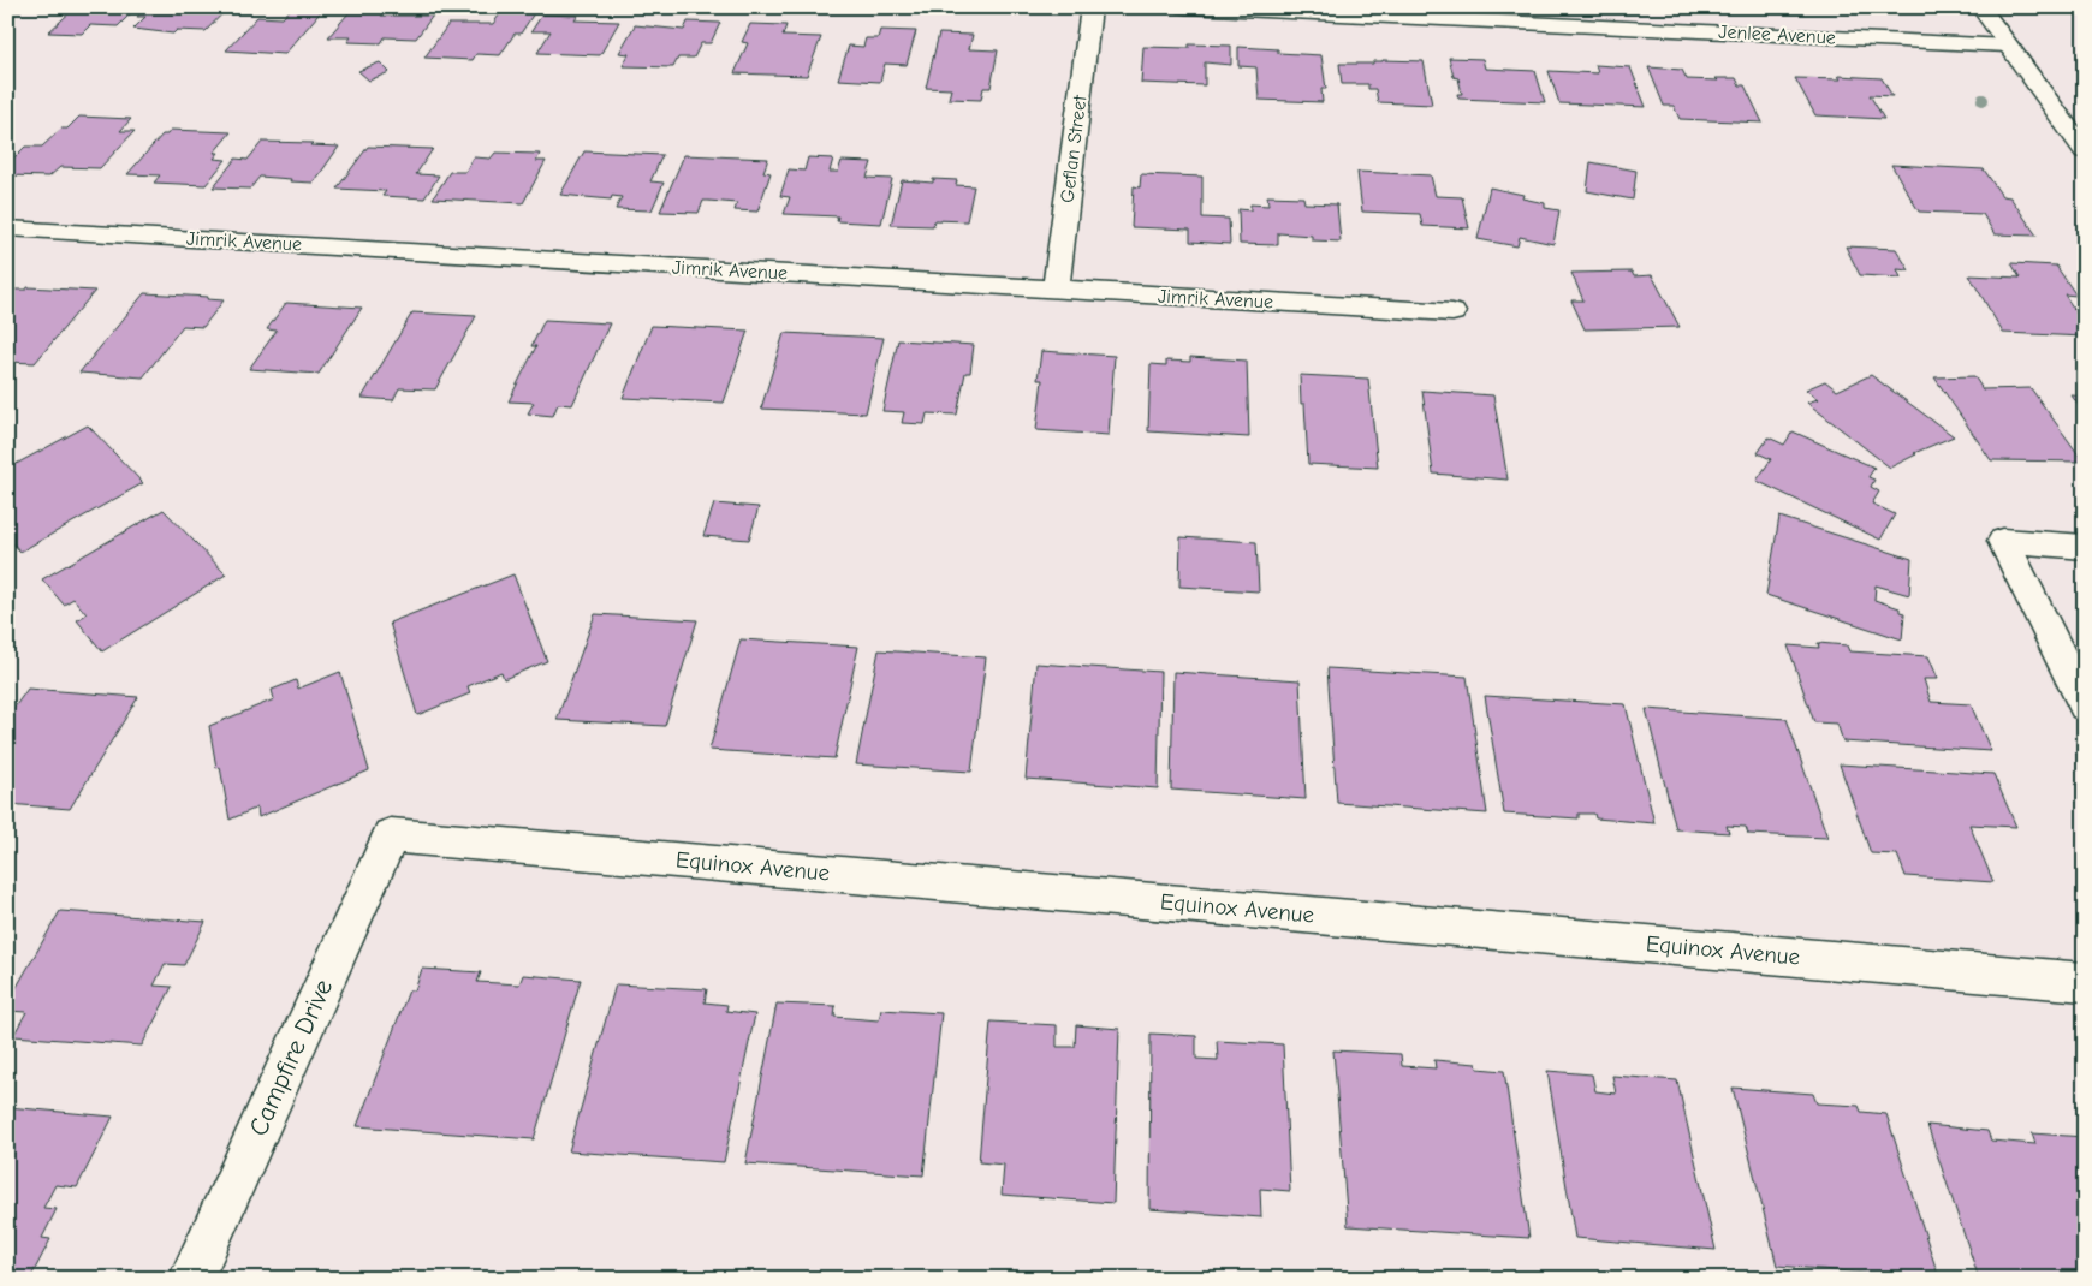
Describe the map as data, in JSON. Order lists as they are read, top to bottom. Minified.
{"streets":{"street":["Jenlee Avenue","Geflan Street","Jimrik Avenue","Equinox Avenue","Campfire Drive"]},"crossings":[["Geflan Street","Jimrik Avenue"],["Equinox Avenue","Campfire Drive"]]}
